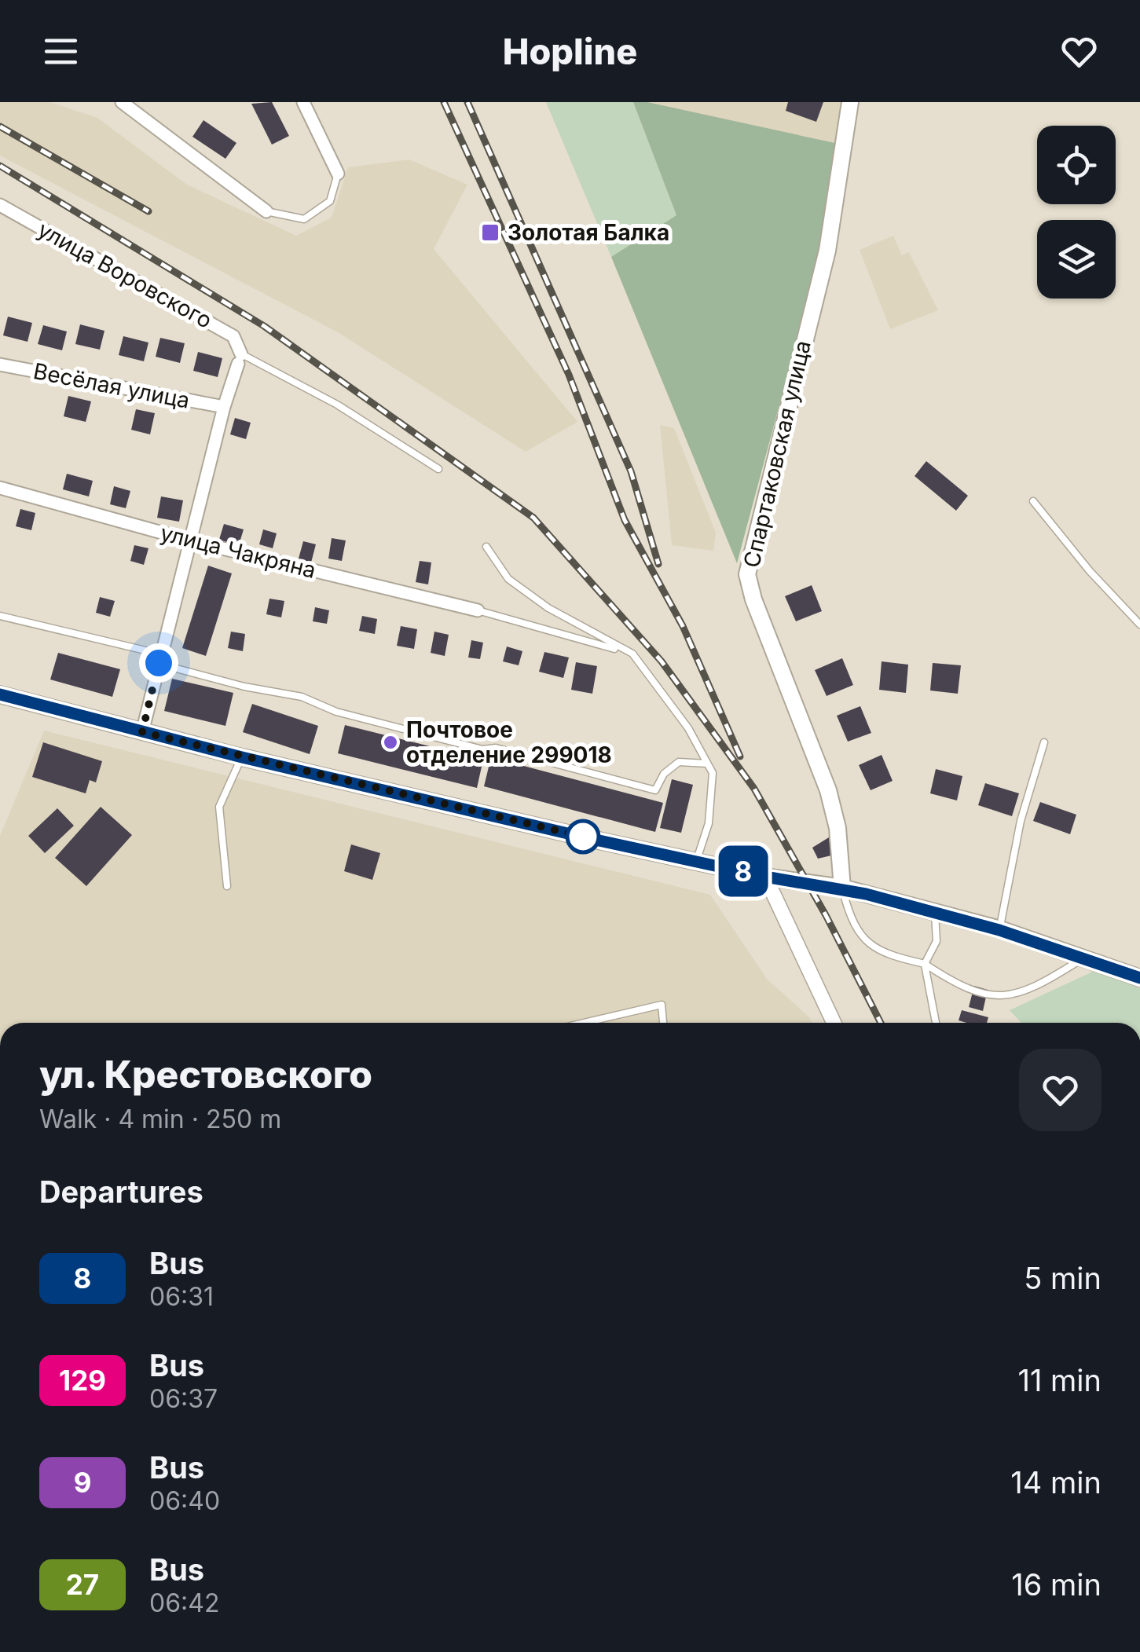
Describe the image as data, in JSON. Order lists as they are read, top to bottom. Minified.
{"streets":{"main road":["Спартаковская улица"],"street":["улица Воровского","Весёлая улица","улица Чакряна"]},"places":{"transit":["Золотая Балка"],"other":["Почтовое отделение 299018"]},"lines":["bus line 8"],"page":{"header":"Hopline","on_map":"8","heading":[["ул. Крестовского","Walk · 4 min · 250 m"],"Departures"],"list":[{"mark":"8","name":"Bus","note":"06:31","value":"5 min"},{"mark":"129","name":"Bus","note":"06:37","value":"11 min"},{"mark":"9","name":"Bus","note":"06:40","value":"14 min"},{"mark":"27","name":"Bus","note":"06:42","value":"16 min"}]}}
